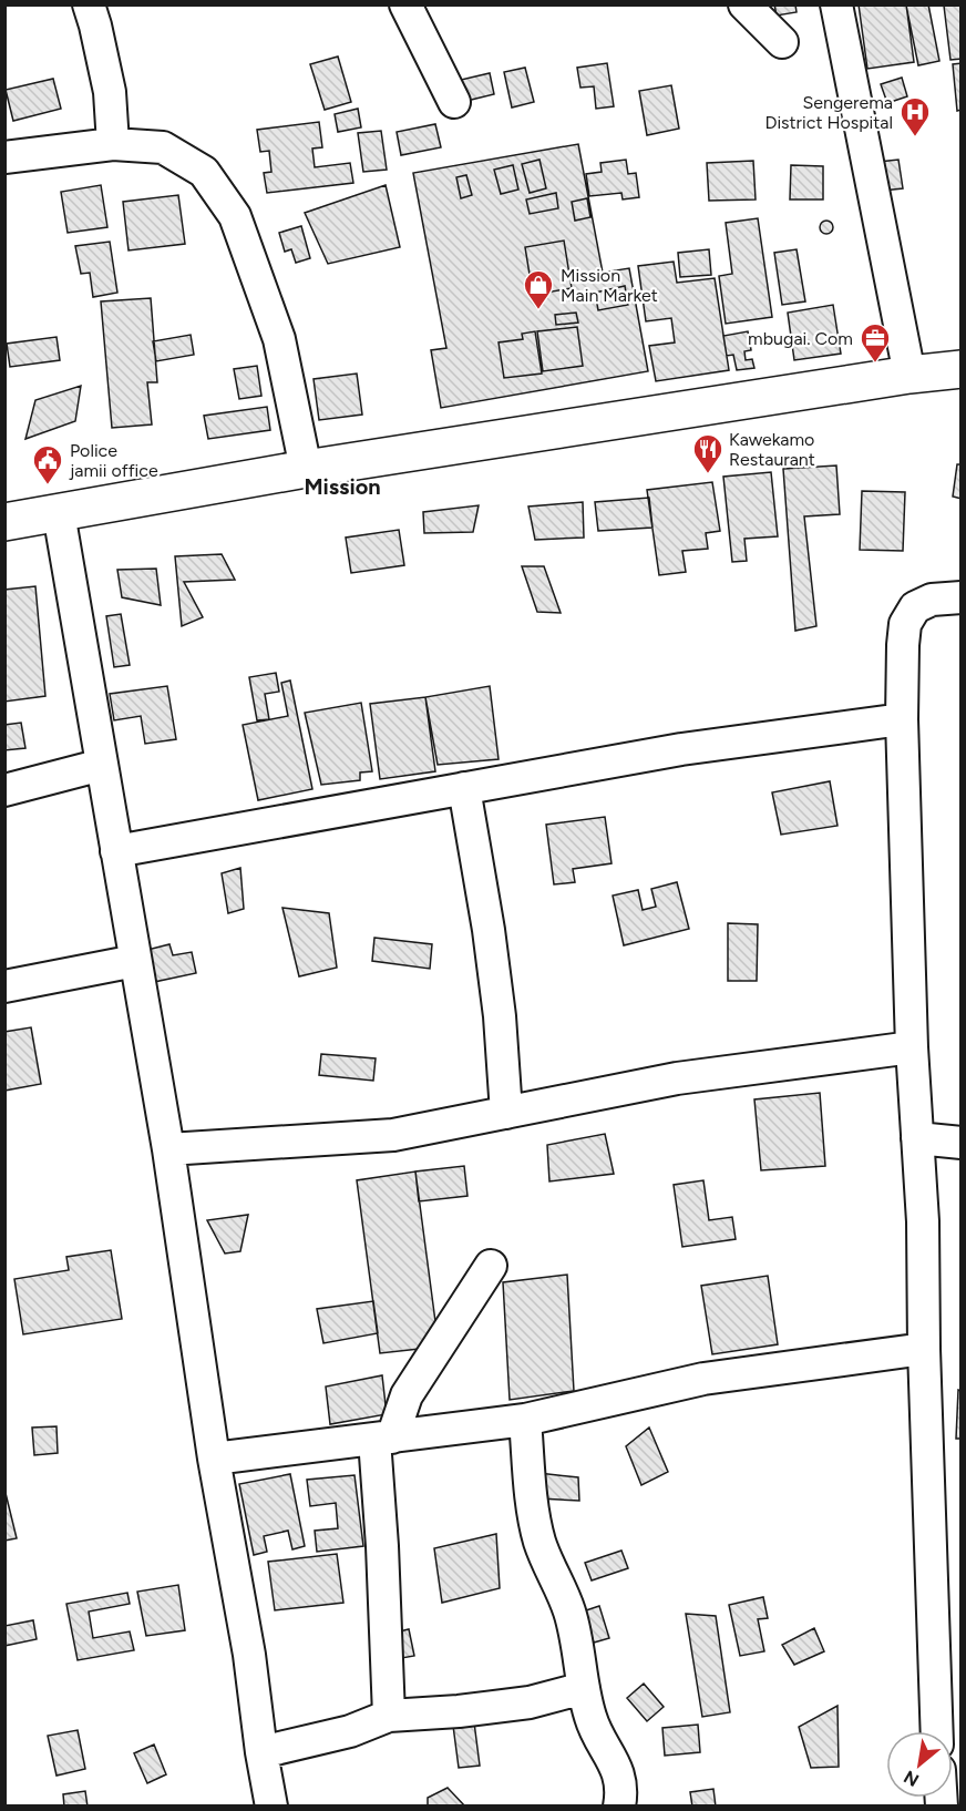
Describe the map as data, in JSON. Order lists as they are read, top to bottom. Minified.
{"districts":["Mission"],"places":{"hospital":["Sengerema District Hospital"],"shop":["Mission Main Market"],"office":["mbugai. Com"],"restaurant":["Kawekamo Restaurant"],"public building":["Police jamii office"]},"north":"bottom left"}
